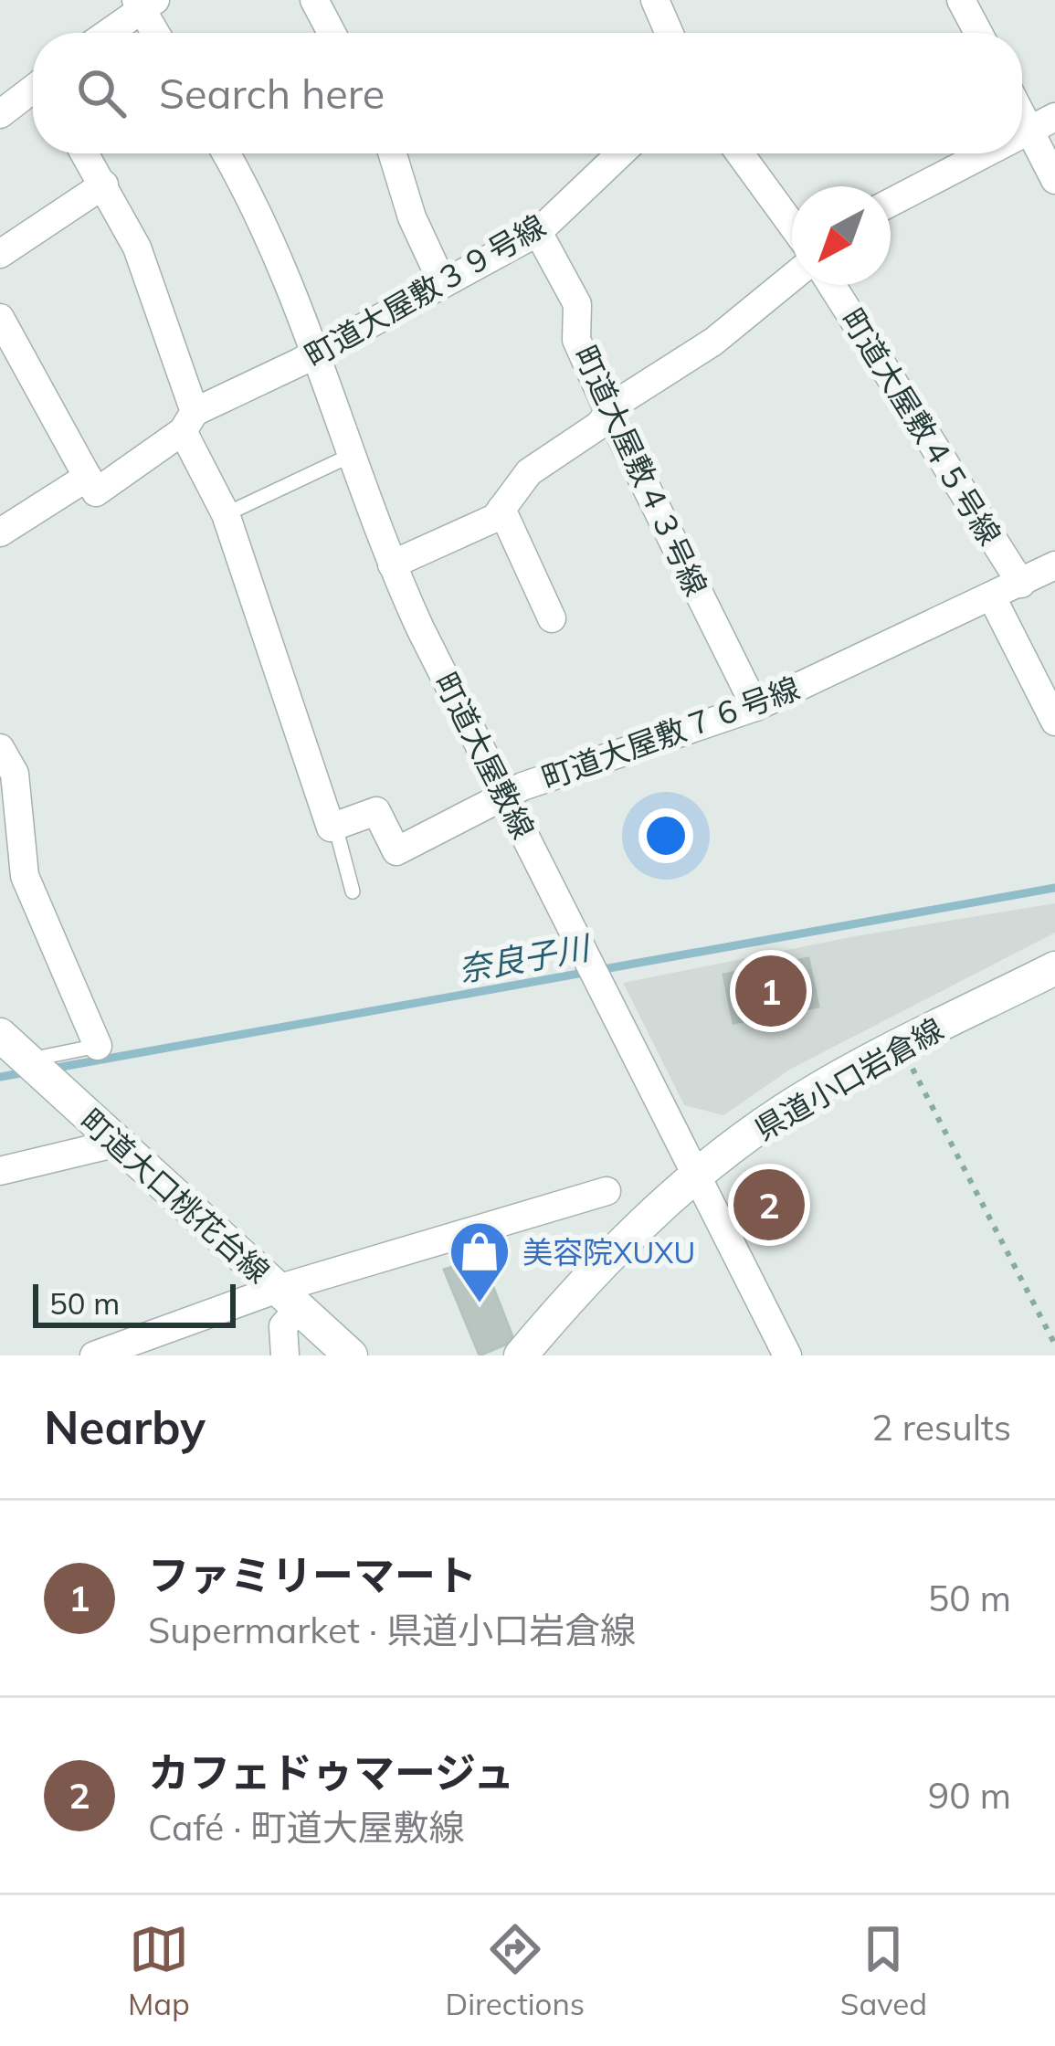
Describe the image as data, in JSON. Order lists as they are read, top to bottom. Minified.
{"streets":{"main road":["県道小口岩倉線","町道大口桃花台線"],"street":["町道大屋敷３９号線","町道大屋敷４５号線","町道大屋敷４３号線","町道大屋敷７６号線","町道大屋敷線"]},"crossings":[["町道大屋敷３９号線","町道大屋敷４３号線"],["町道大屋敷３９号線","町道大屋敷線"],["町道大屋敷４５号線","町道大屋敷７６号線"],["町道大屋敷４３号線","町道大屋敷７６号線"],["町道大屋敷７６号線","町道大屋敷線"],["町道大屋敷線","県道小口岩倉線"]],"water":["奈良子川"],"places":{"shop":["美容院XUXU"]},"scale_bar":"50 m","north":"bottom left","page":{"search":"Search here","pins":["1","2"],"scale":"50 m","heading":["Nearby","2 results"],"list":[{"mark":"1","name":"ファミリーマート","note":"Supermarket · 県道小口岩倉線","value":"50 m"},{"mark":"2","name":"カフェドゥマージュ","note":"Café · 町道大屋敷線","value":"90 m"}],"nav":["Map","Directions","Saved"]}}
